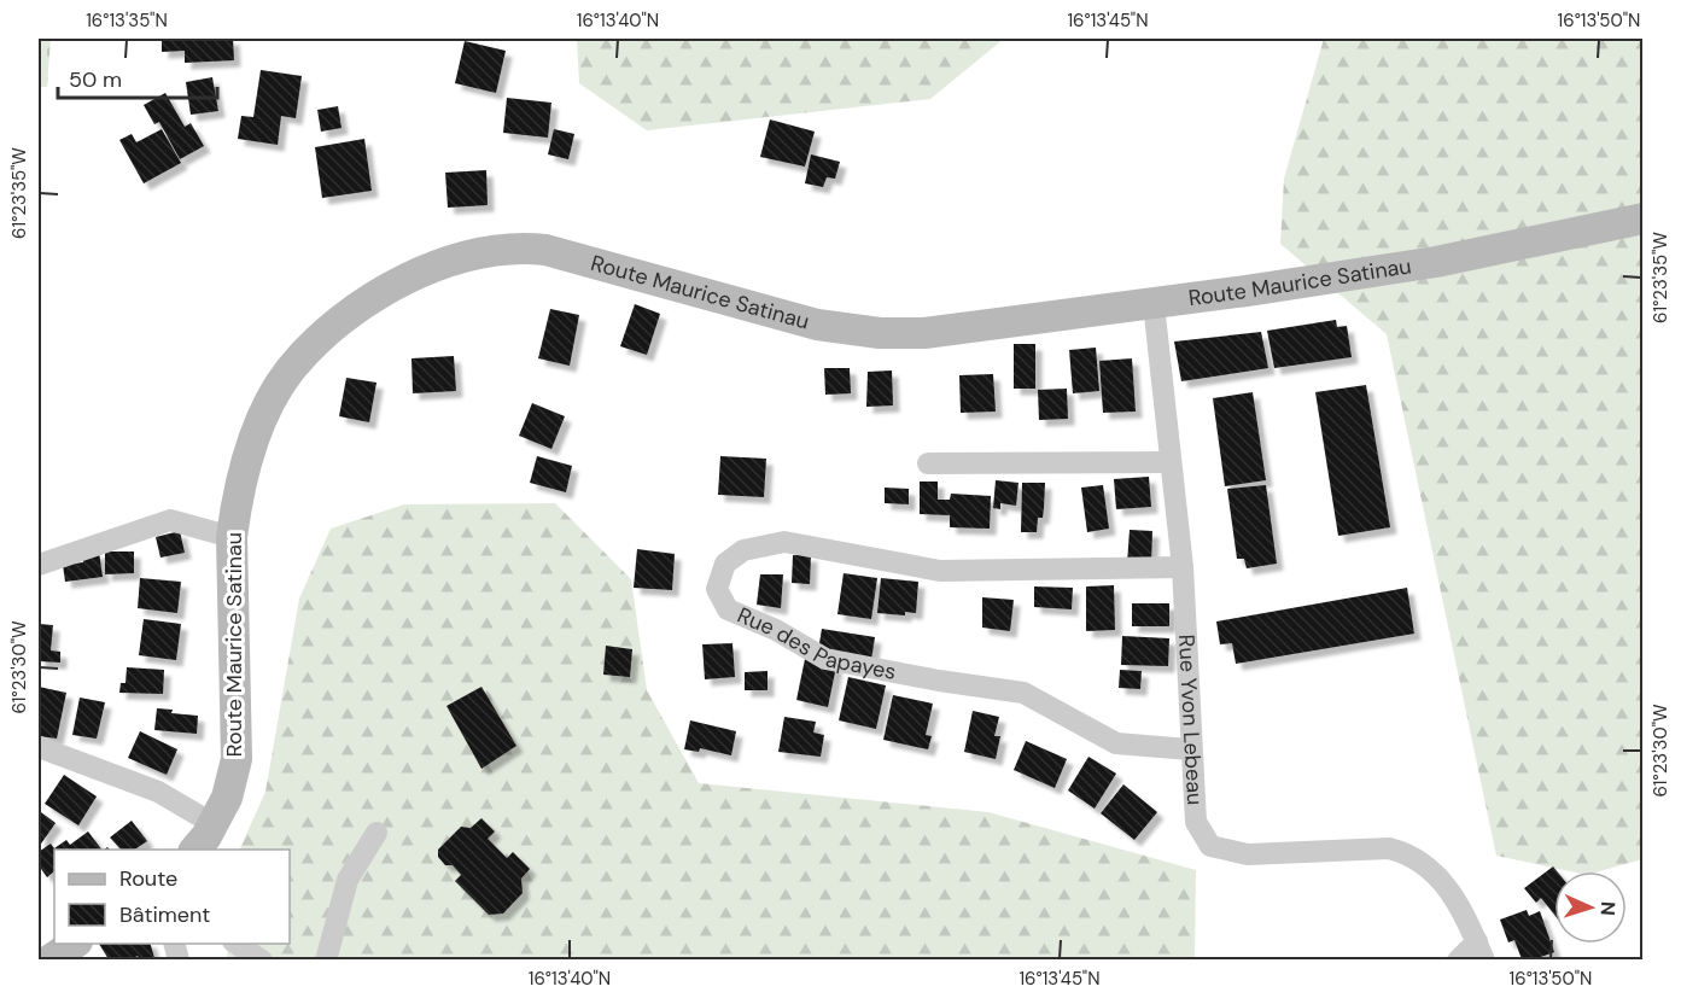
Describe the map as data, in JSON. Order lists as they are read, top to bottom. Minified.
{"streets":{"main road":["Route Maurice Satinau"],"street":["Rue des Papayes","Rue Yvon Lebeau"]},"crossings":[["Route Maurice Satinau","Rue Yvon Lebeau"],["Rue des Papayes","Rue Yvon Lebeau"]],"legend":["Route","Bâtiment"],"scale_bar":"50 m","north":"right","coordinates":["16°13'35\"N","16°13'40\"N","16°13'45\"N","16°13'50\"N","61°23'35\"W","61°23'30\"W"]}
